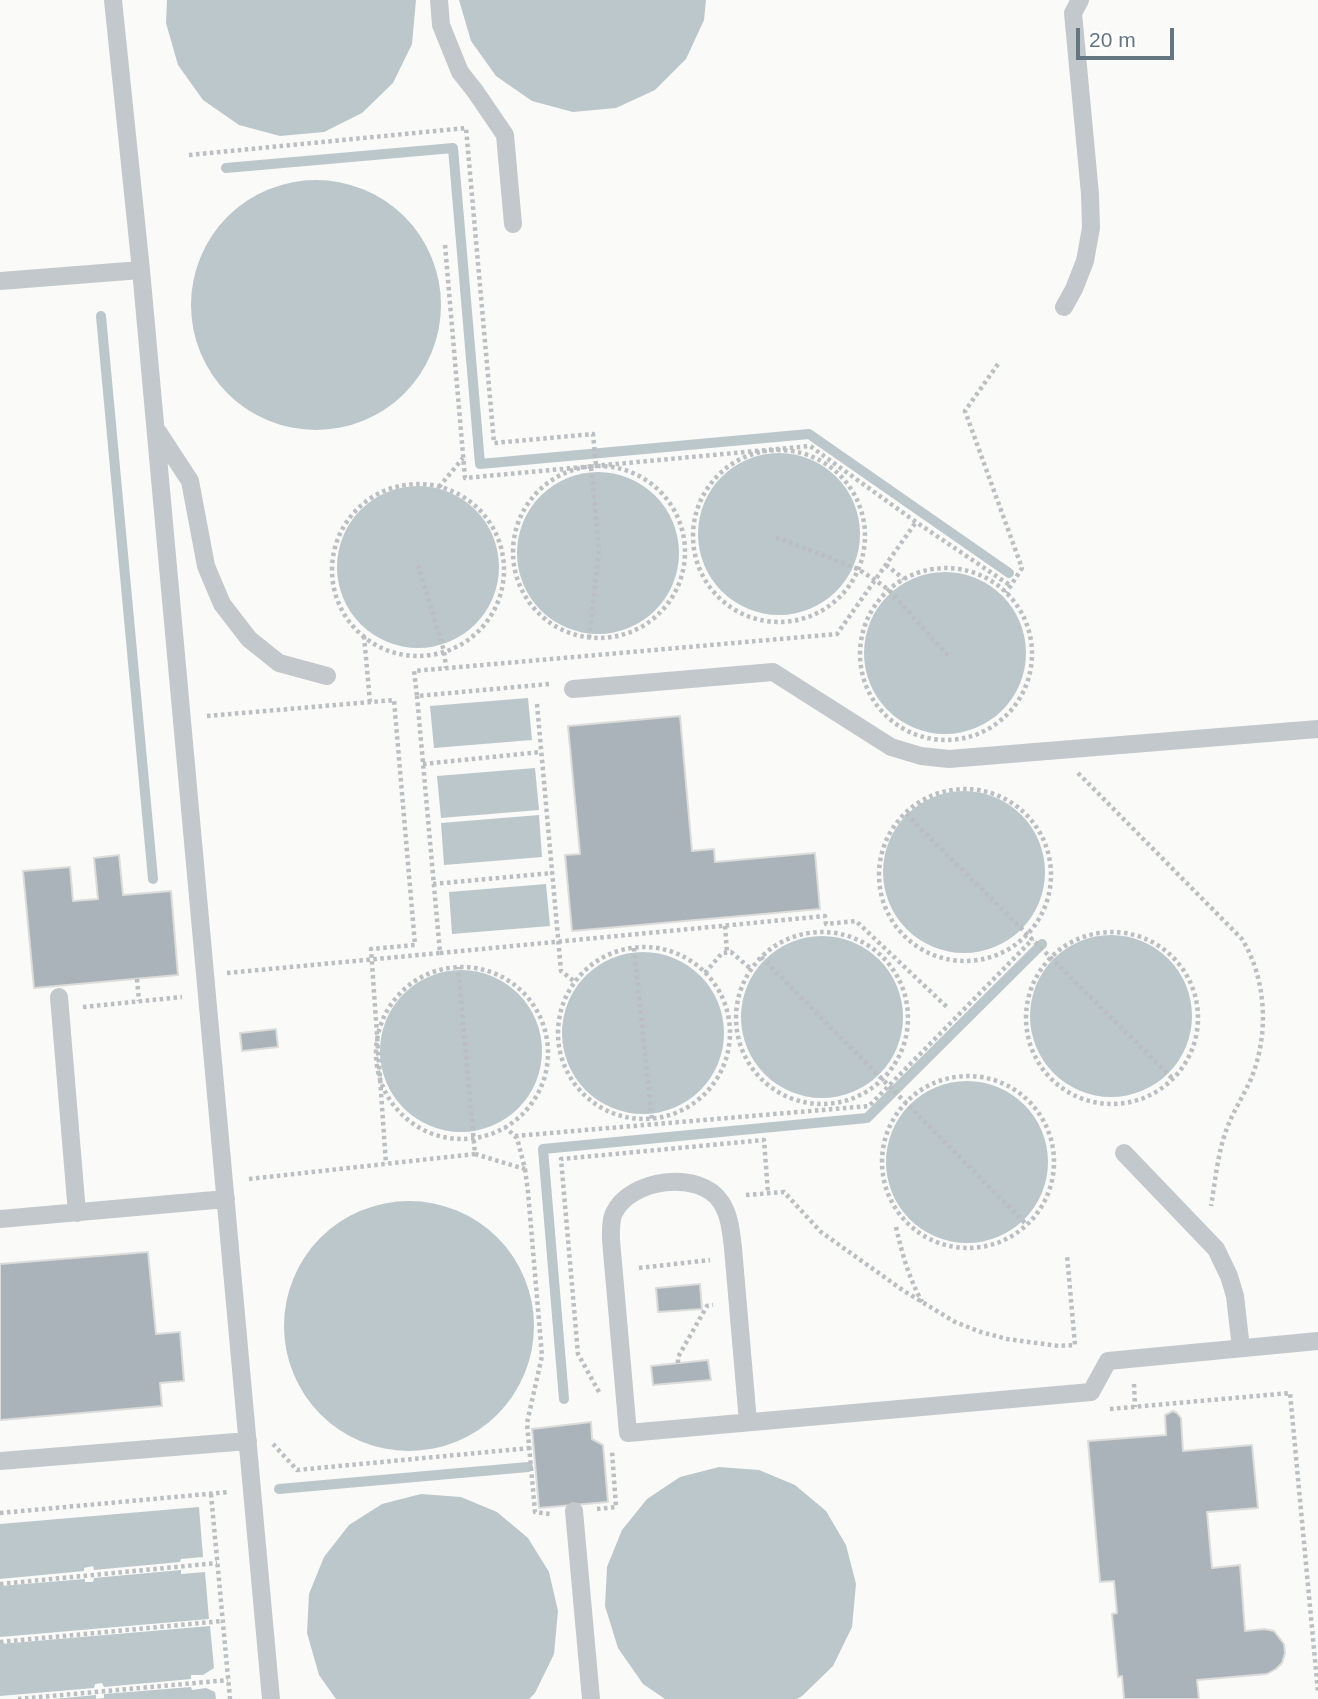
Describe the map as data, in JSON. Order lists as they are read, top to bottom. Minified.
{"scale_bar":"20 m"}
